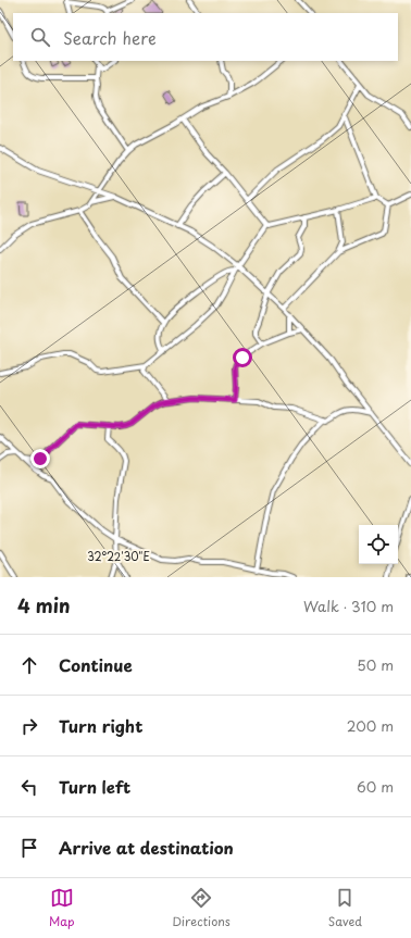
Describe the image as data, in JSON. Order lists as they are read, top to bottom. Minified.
{"page":{"search":"Search here","heading":["4 min","Walk · 310 m"],"list":[["Continue","50 m"],["Turn right","200 m"],["Turn left","60 m"],"Arrive at destination"],"nav":["Map","Directions","Saved"]},"coordinates":["32°22'30\"E"]}
